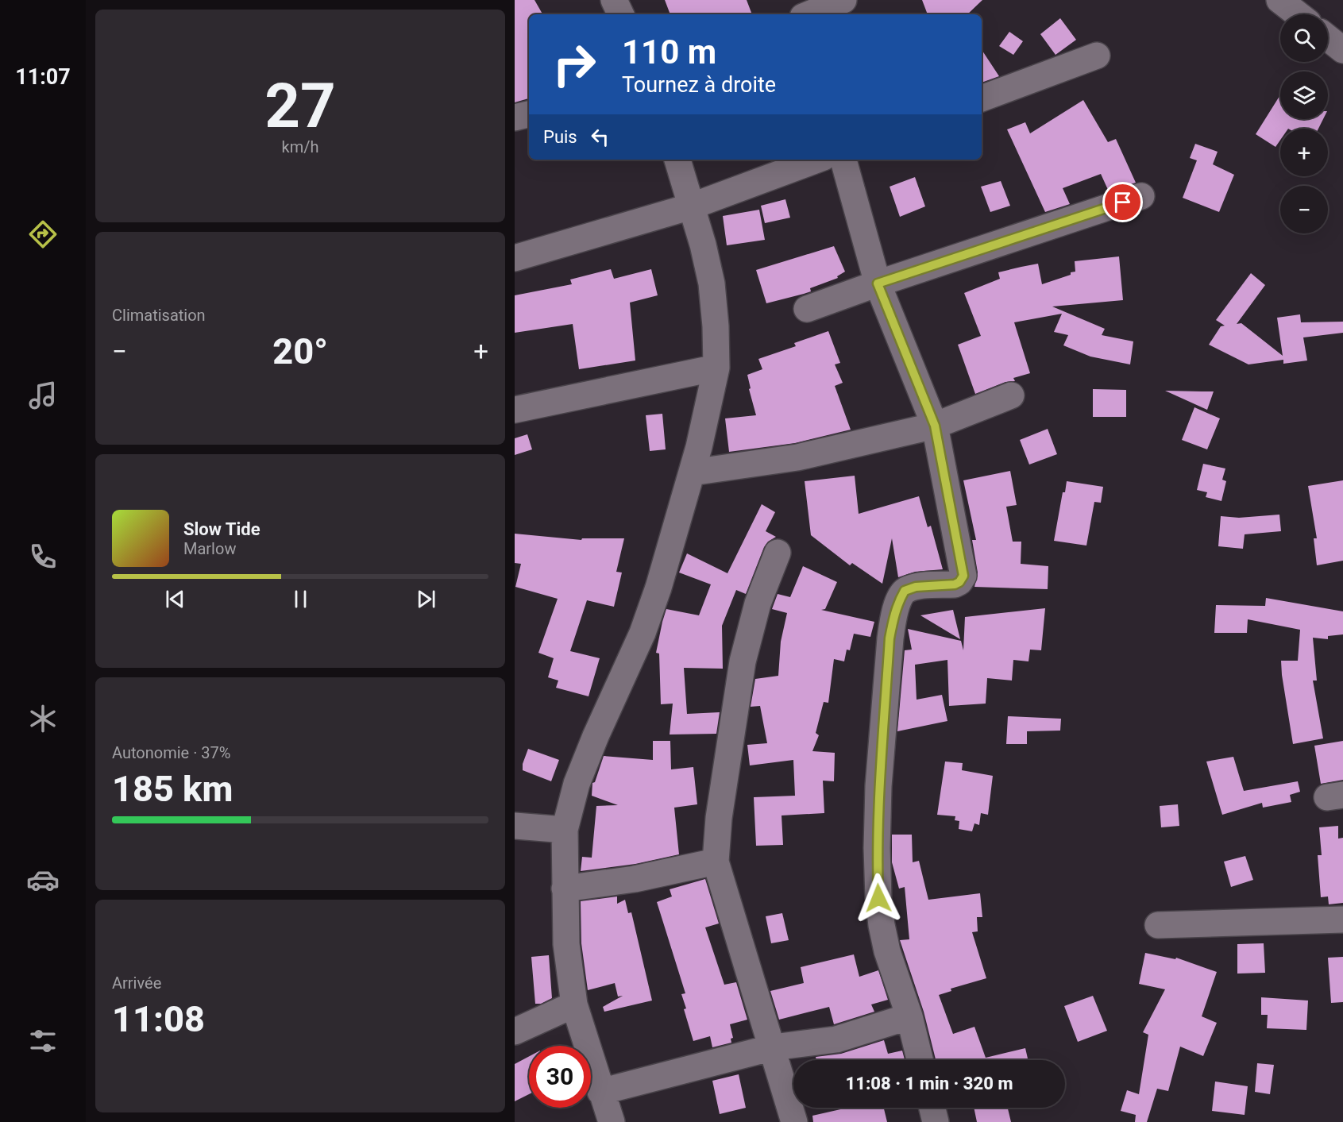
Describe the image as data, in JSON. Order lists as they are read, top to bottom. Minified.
{"page":{"tabs":"11:07","tile":[["27","km/h"],"Climatisation",["Autonomie · 37%","185 km"],["Arrivée","11:08"]],"map_buttons":["+","−"],"turn":["110 m","Tournez à droite"],"then":"Puis","heat":["−","20°","+"],"song":["Slow Tide","Marlow"],"limit":"30","trip":"11:08 · 1 min · 320 m"}}
